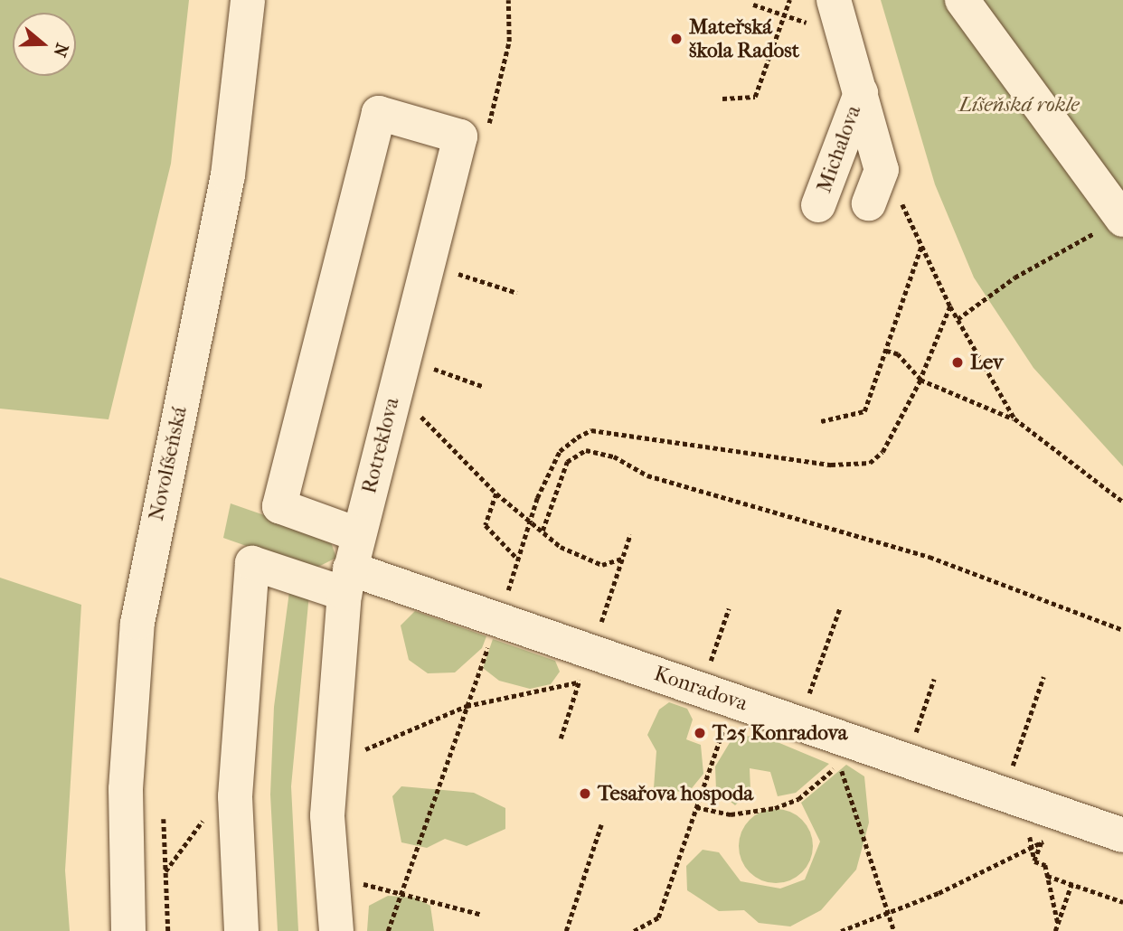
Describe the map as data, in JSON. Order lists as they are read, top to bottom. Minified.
{"streets":{"street":["Michalova","Rotreklova","Novolíšeňská","Konradova"]},"crossings":[["Rotreklova","Konradova"]],"parks":["Líšeňská rokle"],"places":["Mateřská škola Radost","Lev","T25 Konradova","Tesařova hospoda"],"north":"right"}
